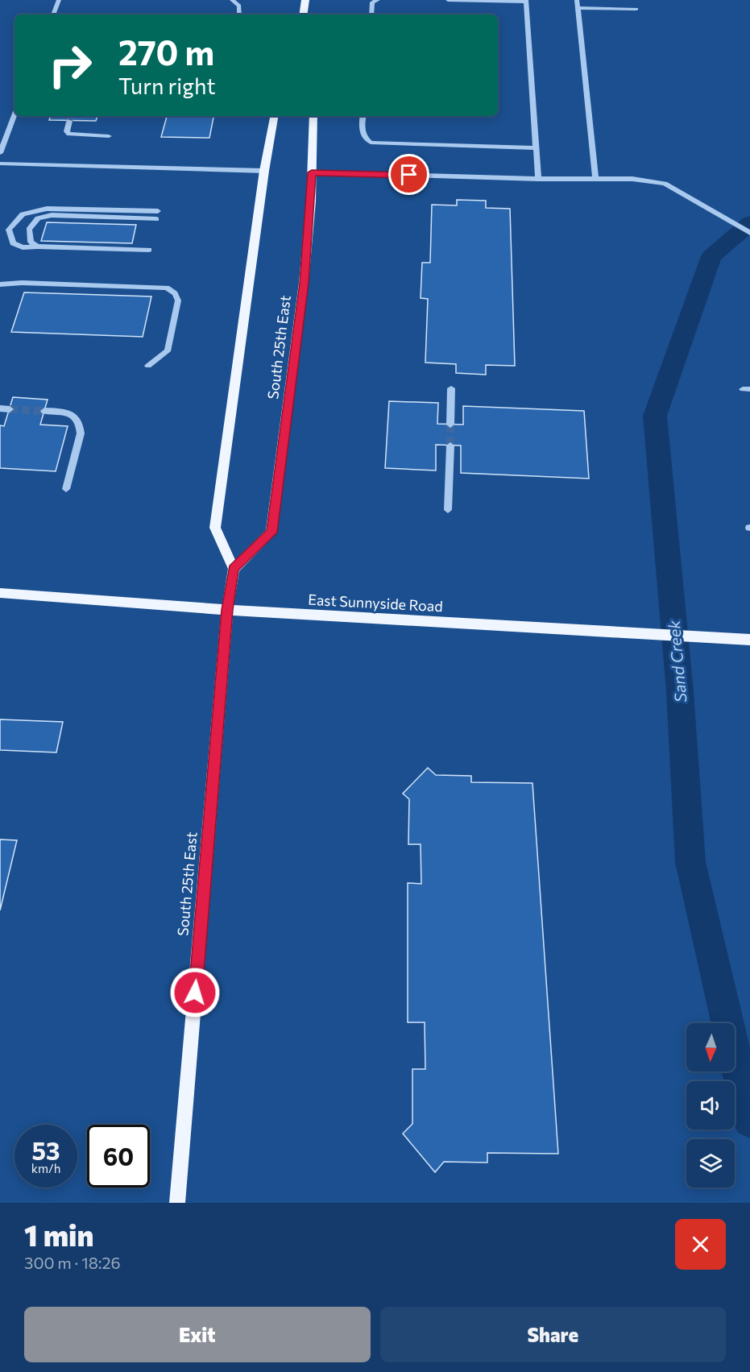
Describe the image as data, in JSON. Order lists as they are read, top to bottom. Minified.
{"streets":{"main road":["South 25th East","East Sunnyside Road"]},"crossings":[["South 25th East","East Sunnyside Road"]],"water":["Sand Creek"],"north":"bottom","page":{"turn":["270 m","Turn right"],"speed":"53 km/h","limit":"60","heading":["1 min","300 m · 18:26"],"buttons":["Exit","Share"]}}
